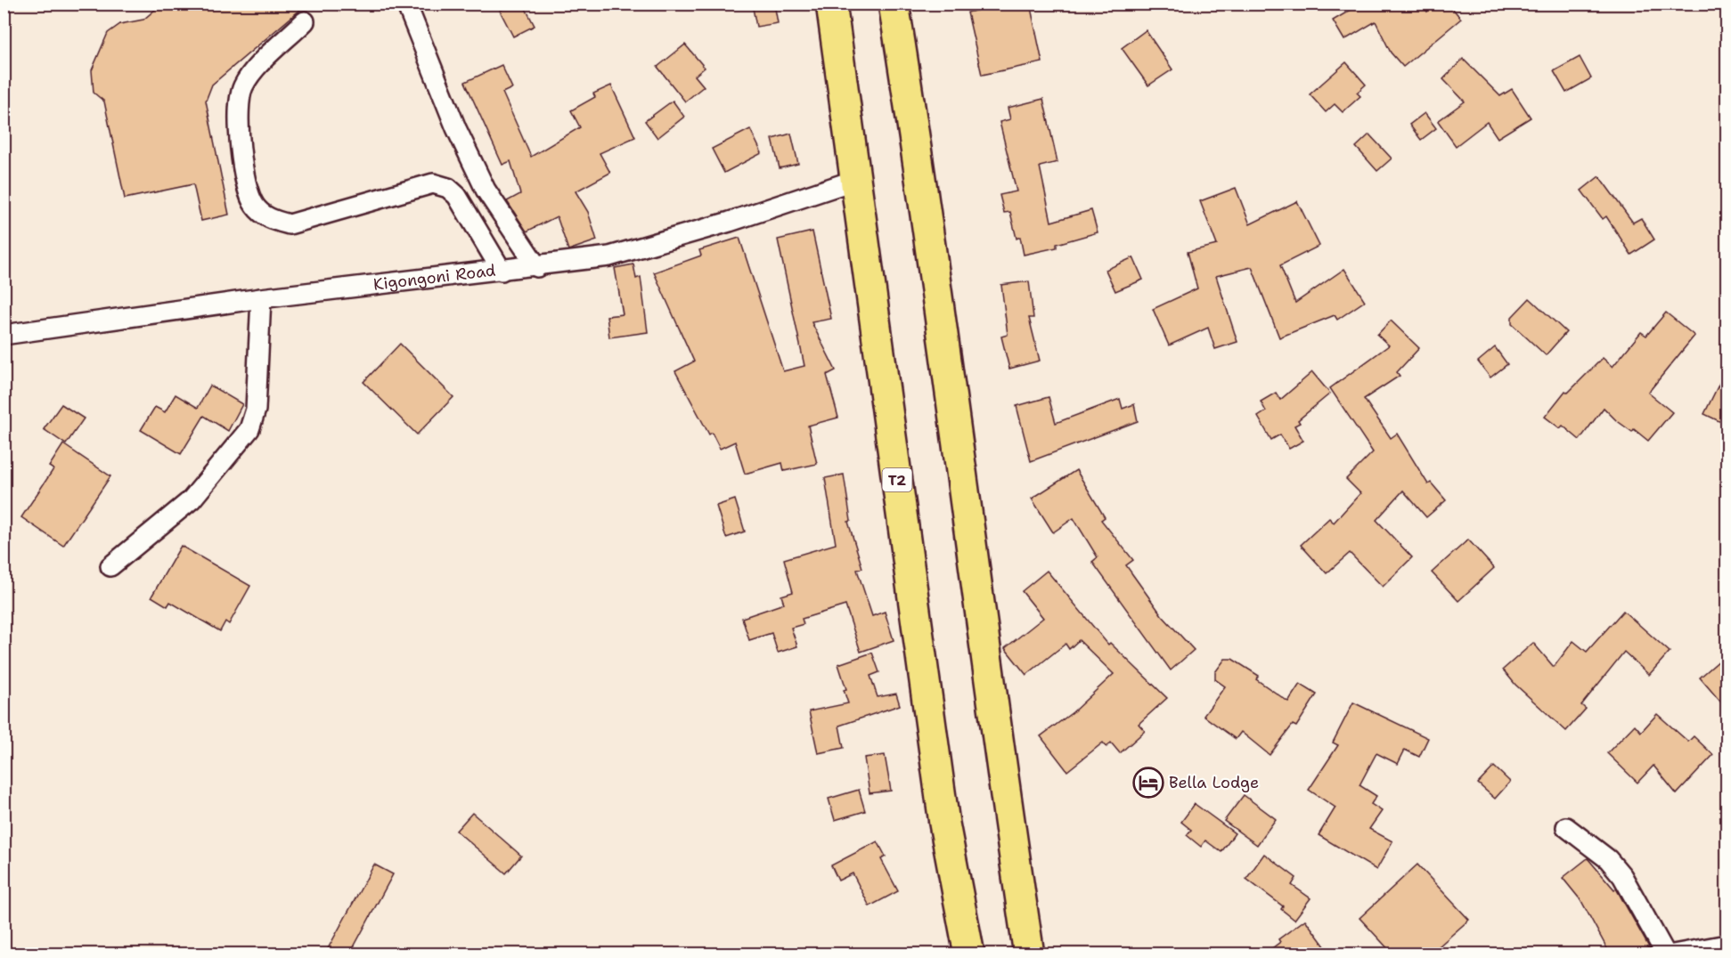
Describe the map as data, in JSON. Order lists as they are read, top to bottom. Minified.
{"streets":{"highway":["T2"],"street":["Kigongoni Road"]},"crossings":[["Kigongoni Road","T2"]],"places":{"hotel":["Bella Lodge"]}}
